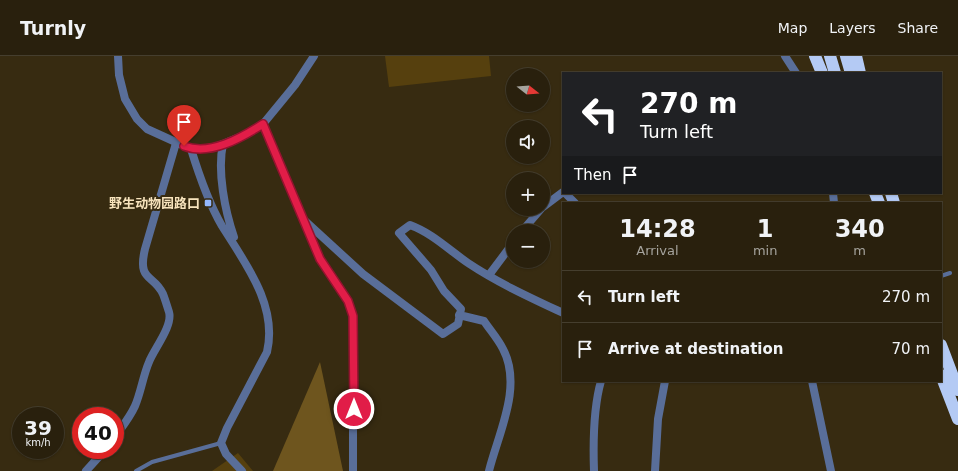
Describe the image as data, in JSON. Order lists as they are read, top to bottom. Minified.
{"places":{"transit":["野生动物园路口"]},"north":"right","page":{"header":"Turnly","nav":["Map","Layers","Share"],"map_buttons":["+","−"],"turn":["270 m","Turn left"],"then":"Then","eta":["14:28","Arrival","1","min","340","m"],"list":[{"name":"Turn left","value":"270 m"},{"name":"Arrive at destination","value":"70 m"}],"speed":"39 km/h","limit":"40"}}
